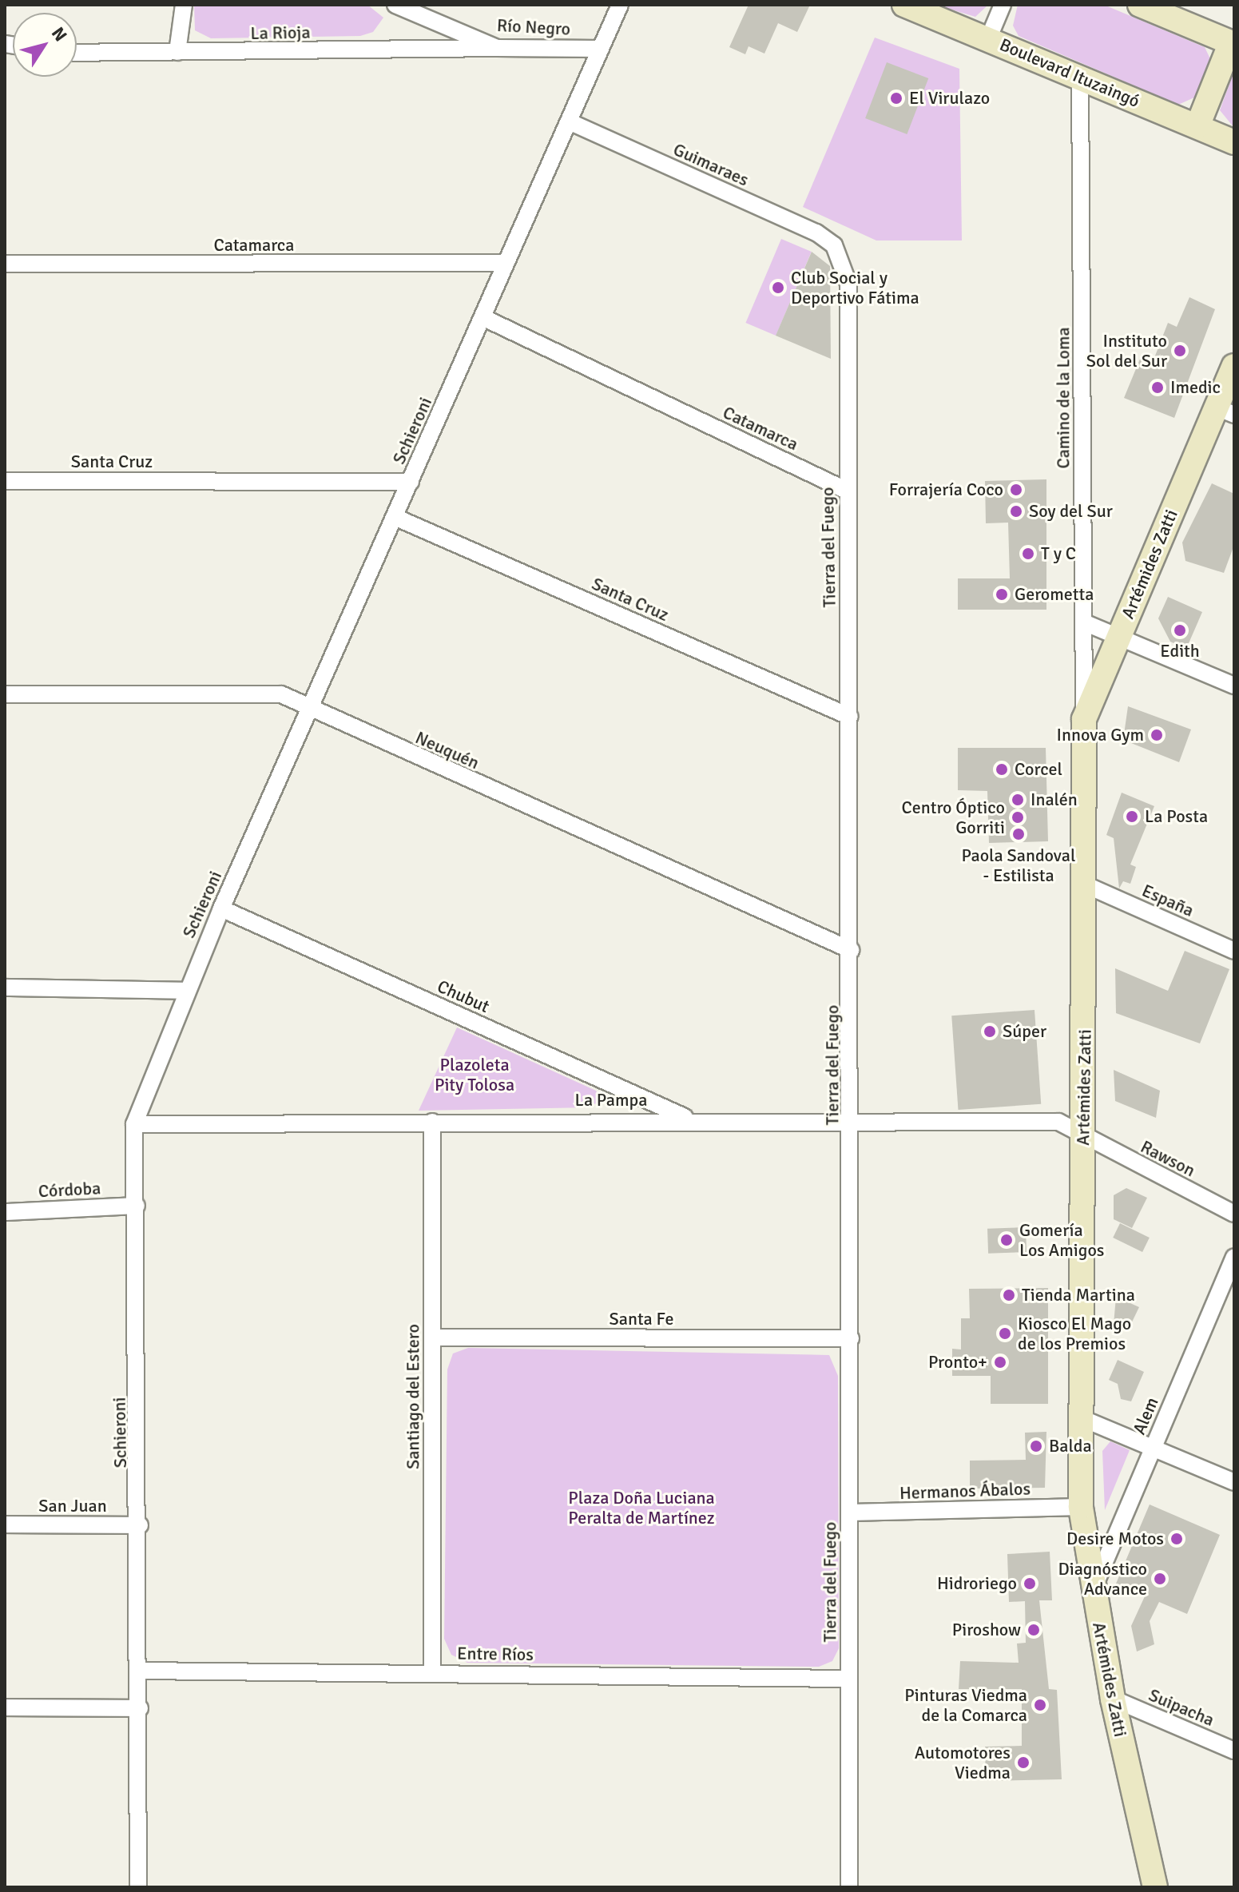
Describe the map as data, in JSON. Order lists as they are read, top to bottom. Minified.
{"streets":{"main road":["Boulevard Ituzaingó","Artémides Zatti"],"street":["Río Negro","La Rioja","Guimaraes","Catamarca","Camino de la Loma","Schieroni","Santa Cruz","Tierra del Fuego","Neuquén","España","Chubut","La Pampa","Rawson","Córdoba","Santa Fe","Santiago del Estero","Alem","Hermanos Ábalos","San Juan","Entre Ríos","Suipacha"]},"crossings":[["Río Negro","La Rioja"],["Río Negro","Schieroni"],["Boulevard Ituzaingó","Camino de la Loma"],["Guimaraes","Schieroni"],["Guimaraes","Tierra del Fuego"],["Catamarca","Schieroni"],["Catamarca","Tierra del Fuego"],["Camino de la Loma","Artémides Zatti"],["Schieroni","Santa Cruz"],["Schieroni","Neuquén"],["Schieroni","Chubut"],["Schieroni","La Pampa"],["Schieroni","Córdoba"],["Schieroni","San Juan"],["Schieroni","Entre Ríos"],["Santa Cruz","Tierra del Fuego"],["Tierra del Fuego","Neuquén"],["Tierra del Fuego","La Pampa"],["Tierra del Fuego","Santa Fe"],["Tierra del Fuego","Hermanos Ábalos"],["Tierra del Fuego","Entre Ríos"],["Artémides Zatti","España"],["Artémides Zatti","La Pampa"],["Artémides Zatti","Rawson"],["Artémides Zatti","Alem"],["Artémides Zatti","Hermanos Ábalos"],["Artémides Zatti","Suipacha"],["Chubut","La Pampa"],["La Pampa","Rawson"],["La Pampa","Santiago del Estero"],["Santa Fe","Santiago del Estero"],["Santiago del Estero","Entre Ríos"]],"parks":["Plazoleta Pity Tolosa","Plaza Doña Luciana Peralta de Martínez"],"places":["El Virulazo","Club Social y Deportivo Fátima","Instituto Sol del Sur","Imedic","Forrajería Coco","Soy del Sur","T y C","Gerometta","Edith","Innova Gym","Corcel","Inalén","La Posta","Centro Óptico Gorriti","Paola Sandoval - Estilista","Súper","Gomería Los Amigos","Tienda Martina","Kiosco El Mago de los Premios","Pronto+","Balda","Desire Motos","Diagnóstico Advance","Hidroriego","Piroshow","Pinturas Viedma de la Comarca","Automotores Viedma"],"north":"top right"}
